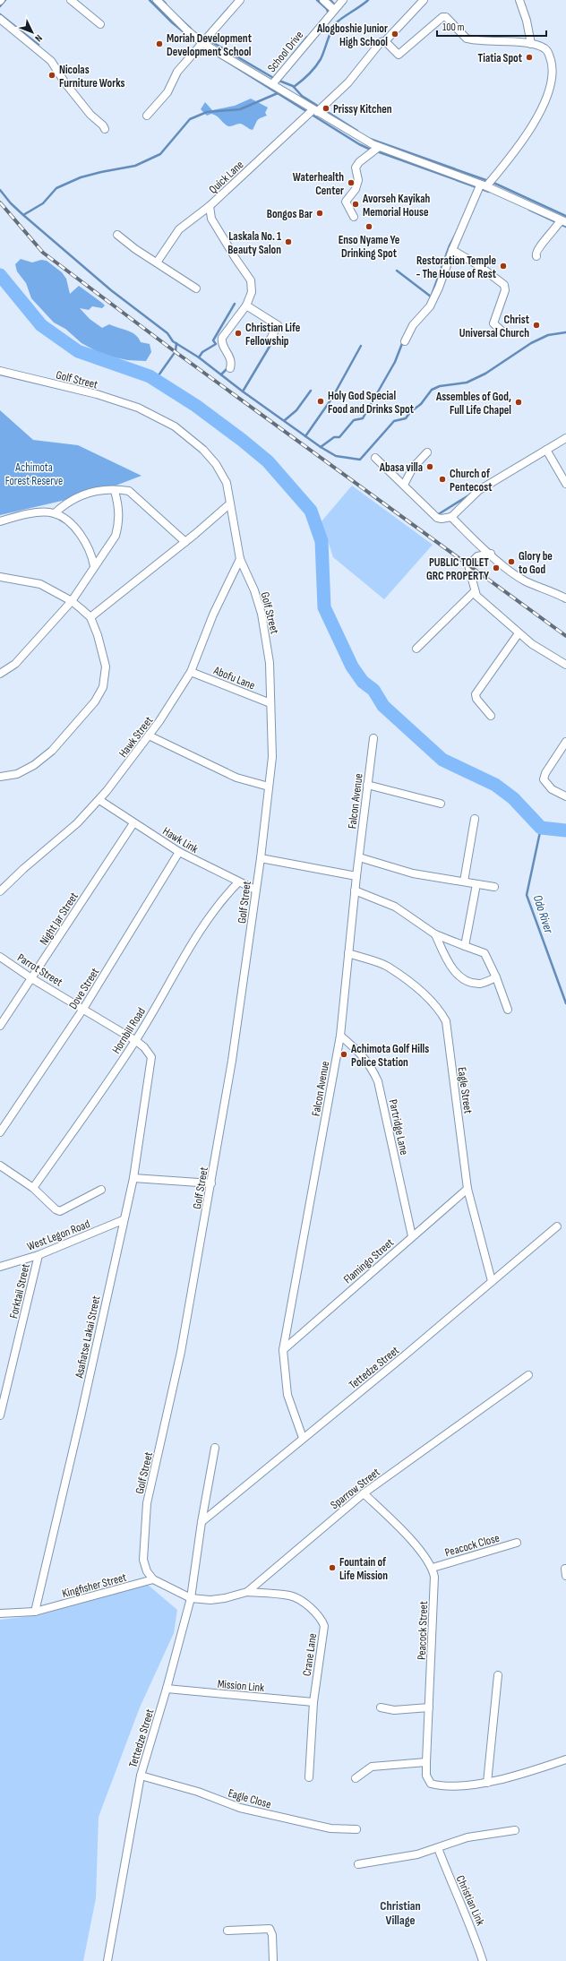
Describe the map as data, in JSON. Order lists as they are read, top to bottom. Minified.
{"streets":{"street":["School Drive","Quick Lane","Golf Street","Abofu Lane","Hawk Street","Falcon Avenue","Hawk Link","Night Jar Street","Parrot Street","Dove Street","Hornbill Road","Eagle Street","Partridge Lane","West Legon Road","Flamingo Street","Forktail Street","Asafiatse Lakai Street","Tettedze Street","Sparrow Street","Peacock Close","Kingfisher Street","Peacock Street","Crane Lane","Mission Link","Eagle Close","Christian Link"]},"crossings":[["Golf Street","Abofu Lane"],["Golf Street","Hawk Street"],["Golf Street","Hawk Link"],["Golf Street","Kingfisher Street"],["Abofu Lane","Hawk Street"],["Hawk Street","Hawk Link"],["Falcon Avenue","Eagle Street"],["Falcon Avenue","Partridge Lane"],["Falcon Avenue","Flamingo Street"],["Falcon Avenue","Tettedze Street"],["Hawk Link","Night Jar Street"],["Hawk Link","Dove Street"],["Hawk Link","Hornbill Road"],["Night Jar Street","Parrot Street"],["Parrot Street","Dove Street"],["Parrot Street","Hornbill Road"],["Parrot Street","Asafiatse Lakai Street"],["Eagle Street","Flamingo Street"],["Eagle Street","Tettedze Street"],["Partridge Lane","Flamingo Street"],["West Legon Road","Forktail Street"],["West Legon Road","Asafiatse Lakai Street"],["Asafiatse Lakai Street","Kingfisher Street"],["Tettedze Street","Sparrow Street"],["Tettedze Street","Mission Link"],["Tettedze Street","Eagle Close"],["Sparrow Street","Crane Lane"],["Peacock Close","Peacock Street"],["Crane Lane","Mission Link"]],"districts":["Christian Village"],"water":["Odo River"],"parks":["Achimota Forest Reserve"],"places":["Alogboshie Junior High School","Moriah Development Development School","Tiatia Spot","Nicolas Furniture Works","Prissy Kitchen","Waterhealth Center","Avorseh Kayikah Memorial House","Bongos Bar","Enso Nyame Ye Drinking Spot","Laskala No. 1 Beauty Salon","Restoration Temple - The House of Rest","Christ Universal Church","Christian Life Fellowship","Holy God Special Food and Drinks Spot","Assembles of God, Full Life Chapel","Abasa villa","Church of Pentecost","Glory be to God","PUBLIC TOILET GRC PROPERTY","Achimota Golf Hills Police Station","Fountain of Life Mission"],"scale_bar":"100 m","north":"bottom right"}
